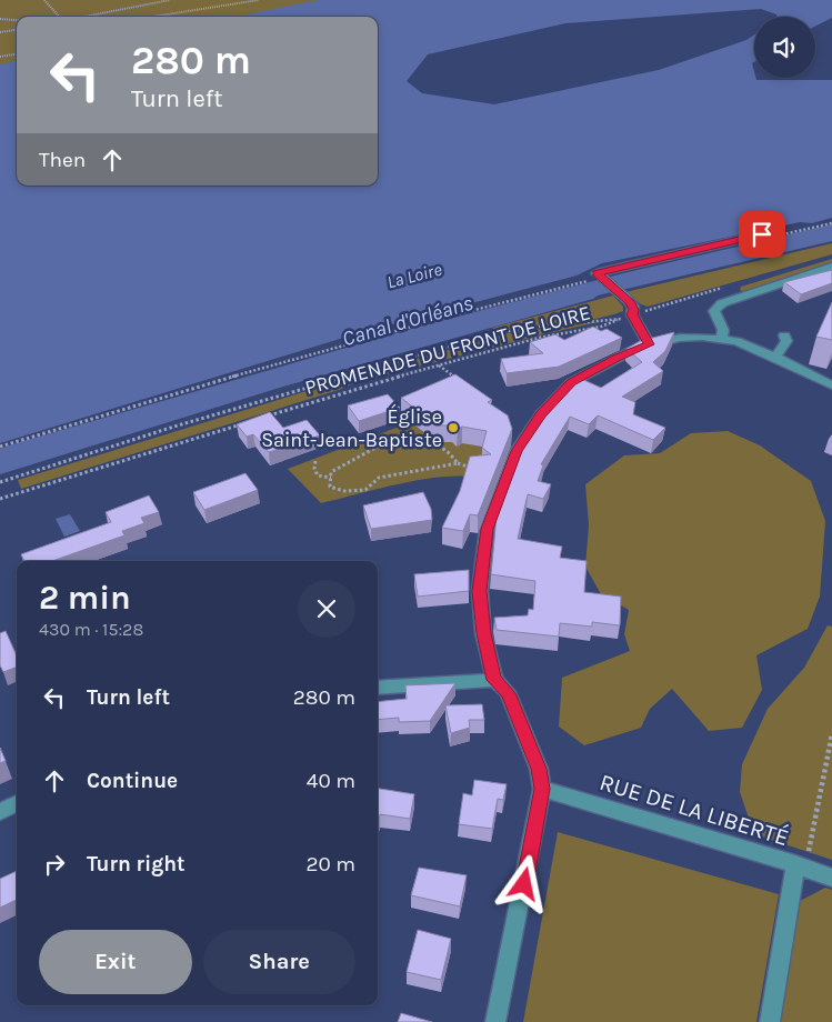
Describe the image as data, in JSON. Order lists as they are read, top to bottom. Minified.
{"streets":{"street":["RUE DE LA LIBERTÉ"],"path":["PROMENADE DU FRONT DE LOIRE"]},"water":["La Loire","Canal d'Orléans"],"places":["Église Saint-Jean-Baptiste"],"page":{"turn":["280 m","Turn left"],"then":"Then","heading":["2 min","430 m · 15:28"],"list":[{"name":"Turn left","value":"280 m"},{"name":"Continue","value":"40 m"},{"name":"Turn right","value":"20 m"}],"buttons":["Exit","Share"]}}
